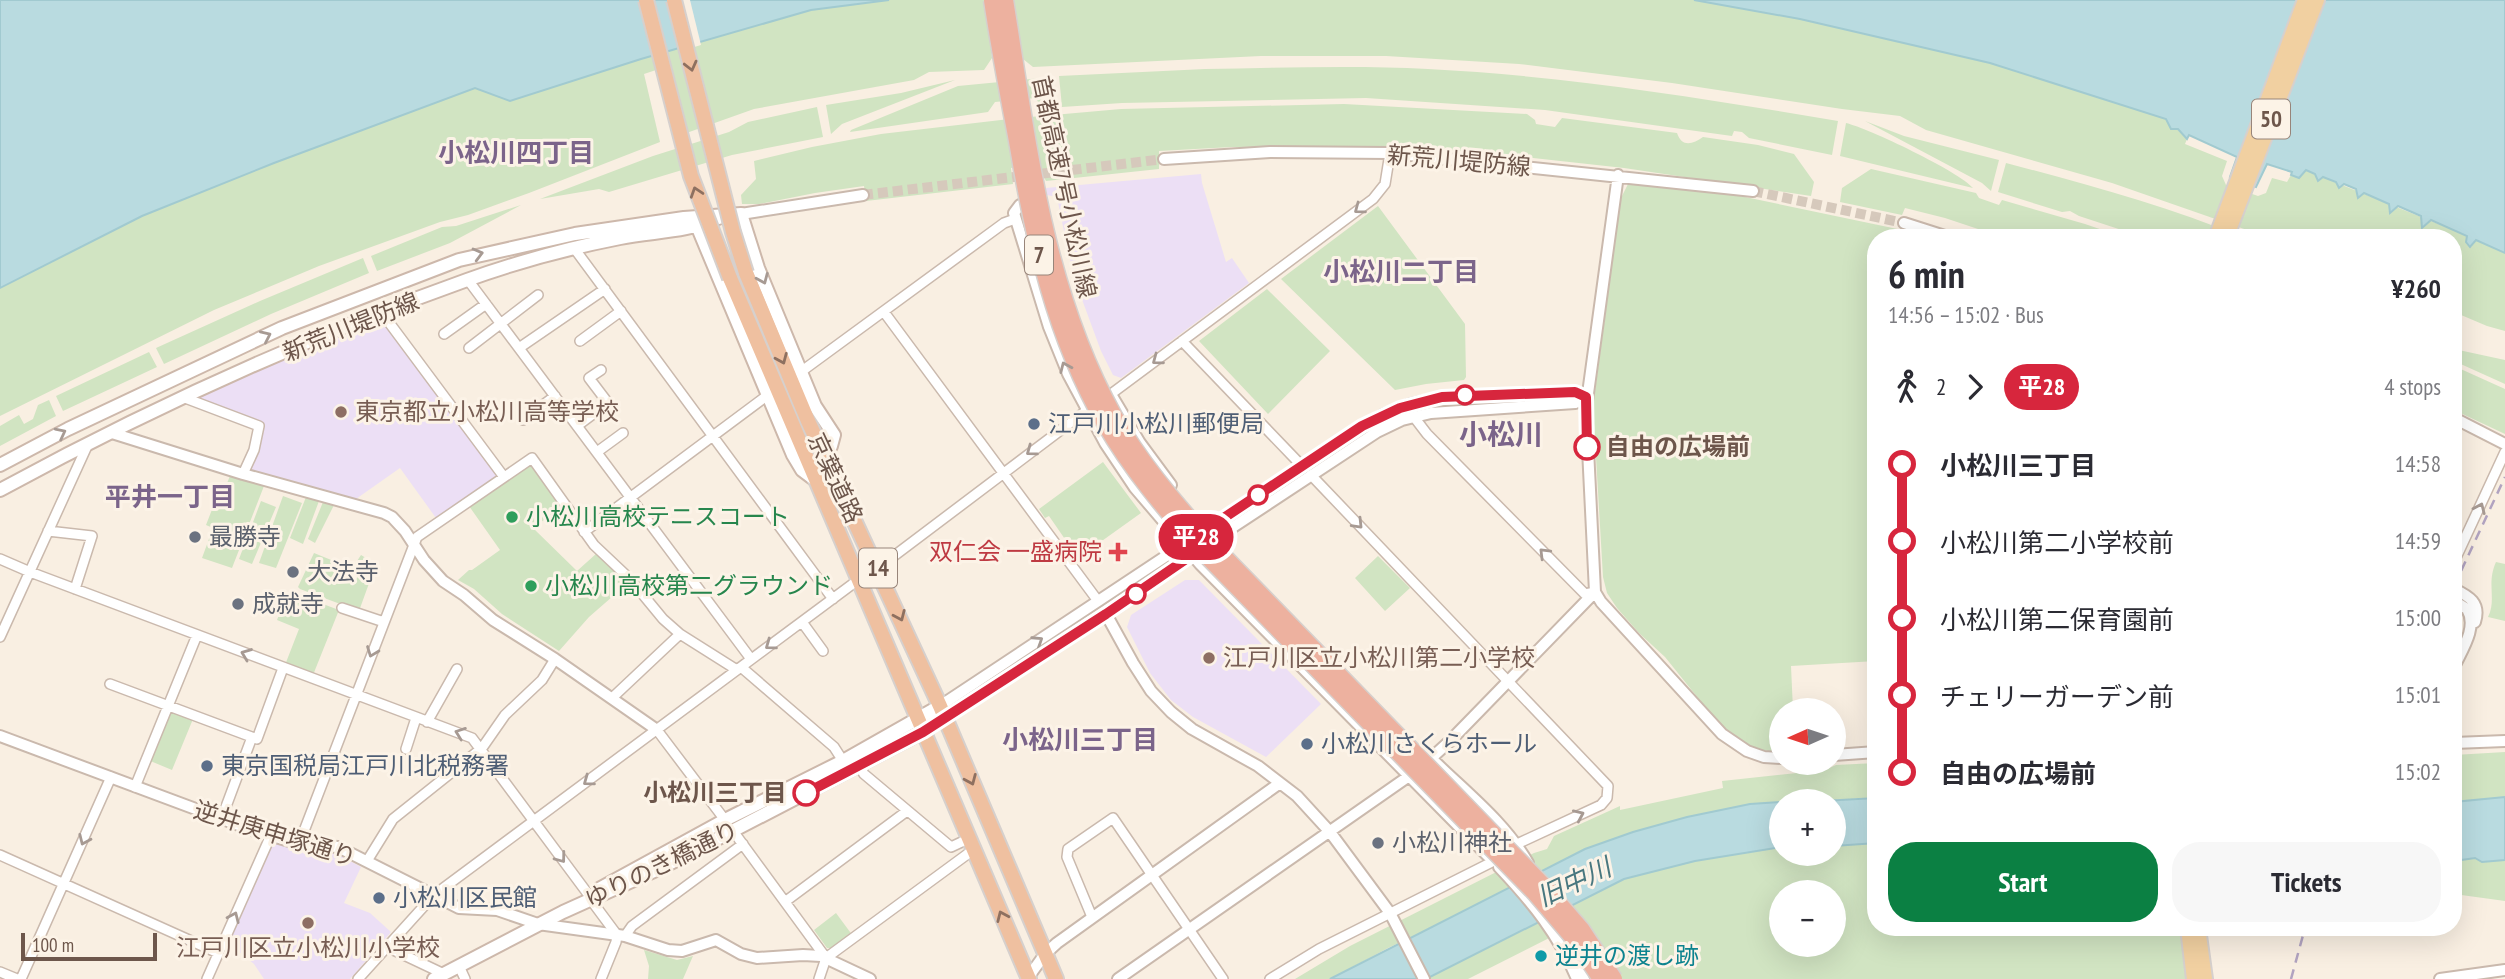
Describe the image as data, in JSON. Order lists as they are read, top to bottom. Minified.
{"streets":{"highway":["首都高速7号小松川線","7","京葉道路","14"],"main road":["50","新荒川堤防線","ゆりのき橋通り"],"street":["逆井庚申塚通り"]},"crossings":[["京葉道路","ゆりのき橋通り"],["逆井庚申塚通り","ゆりのき橋通り"]],"districts":["小松川四丁目","小松川二丁目","小松川","平井一丁目","小松川三丁目"],"water":["旧中川"],"places":{"other":["東京都立小松川高等学校","江戸川小松川郵便局","自由の広場前","小松川高校テニスコート","最勝寺","大法寺","小松川高校第二グラウンド","成就寺","江戸川区立小松川第二小学校","小松川さくらホール","東京国税局江戸川北税務署","小松川三丁目","小松川神社","小松川区民館","江戸川区立小松川小学校","逆井の渡し跡"],"health":["双仁会 一盛病院"]},"lines":["bus line 平28"],"scale_bar":"100 m","north":"left","page":{"on_map":"平28","heading":["6 min","14:56 – 15:02 · Bus","¥260"],"legs":["2","平28","4 stops"],"list":[{"name":"小松川三丁目","value":"14:58"},{"name":"小松川第二小学校前","value":"14:59"},{"name":"小松川第二保育園前","value":"15:00"},{"name":"チェリーガーデン前","value":"15:01"},{"name":"自由の広場前","value":"15:02"}],"map_buttons":["+","−"],"buttons":["Start","Tickets"],"scale":"100 m"}}
